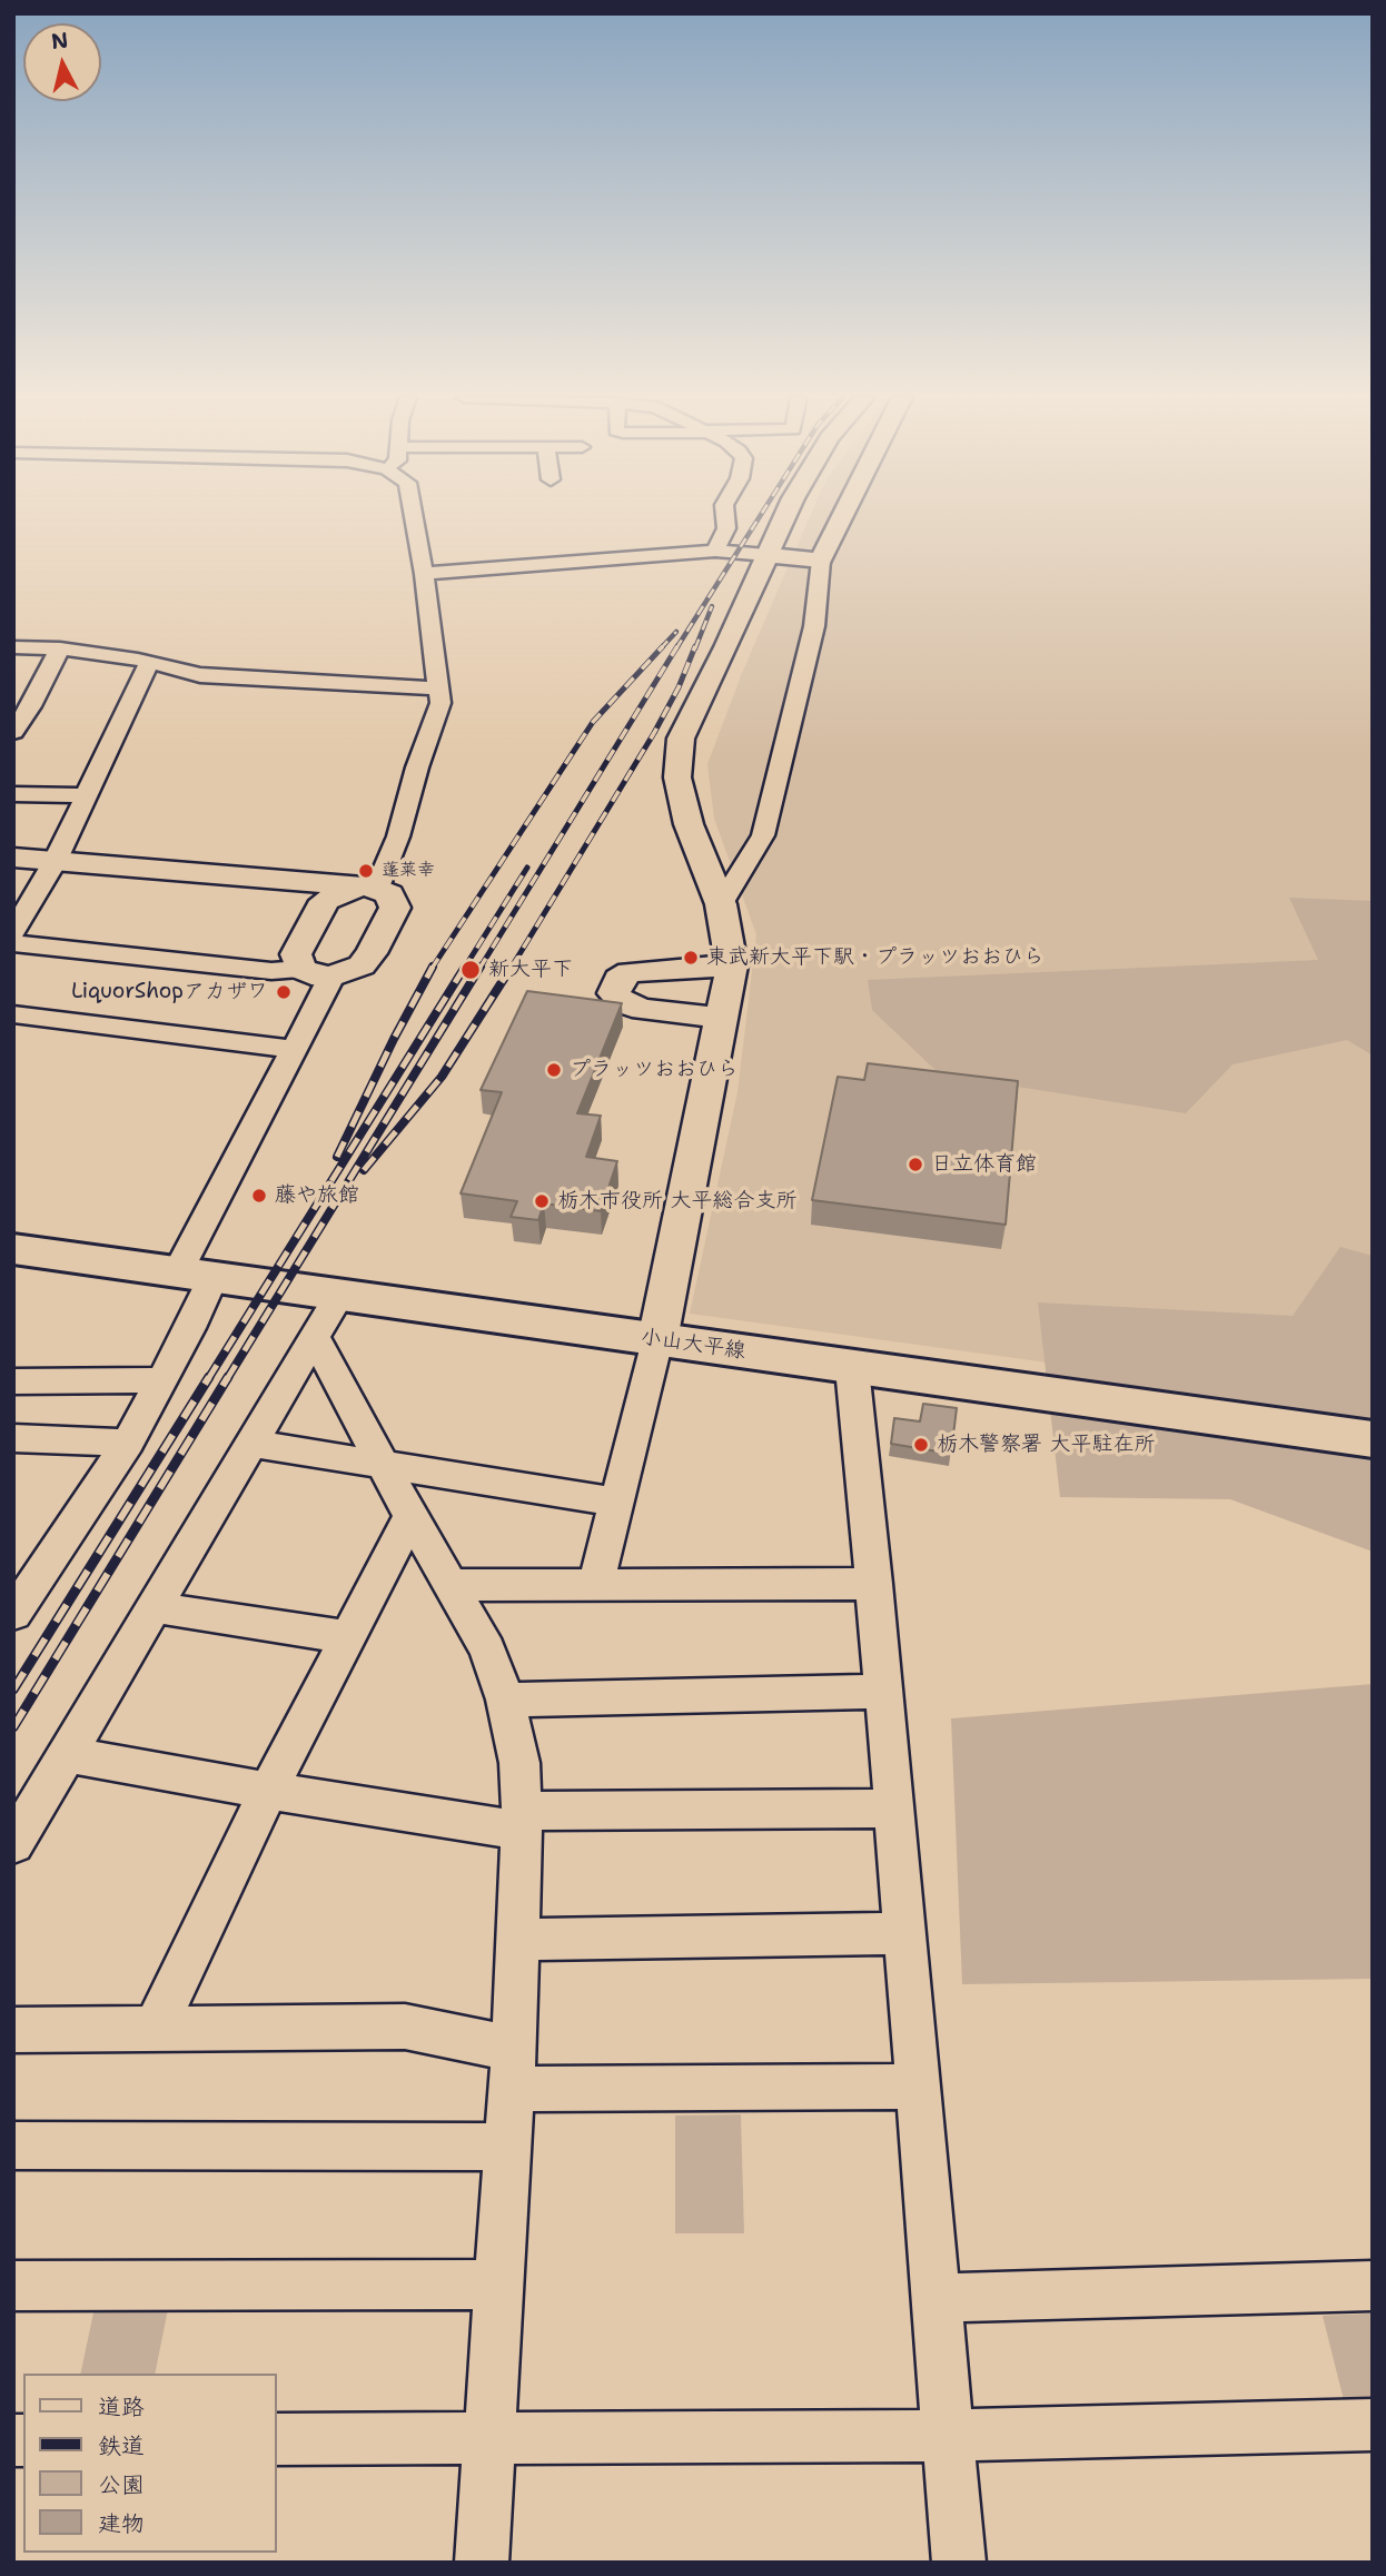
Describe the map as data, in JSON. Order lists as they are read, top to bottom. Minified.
{"streets":{"main road":["小山大平線"]},"places":["蓬莱幸","東武新大平下駅・プラッツおおひら","新大平下","LiquorShopアカザワ","プラッツおおひら","日立体育館","藤や旅館","栃木市役所 大平総合支所","栃木警察署 大平駐在所"],"legend":["道路","鉄道","公園","建物"],"north":"top"}
